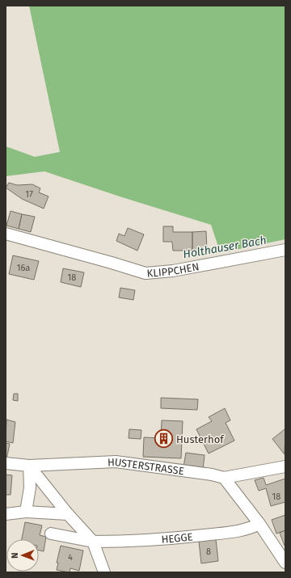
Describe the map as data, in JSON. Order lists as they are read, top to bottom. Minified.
{"streets":{"street":["KLIPPCHEN","HUSTERSTRASSE","HEGGE"]},"water":["Holthauser Bach"],"places":{"building":["Husterhof"]},"house_numbers":["17","16a","18","18","8","4"],"north":"left"}
